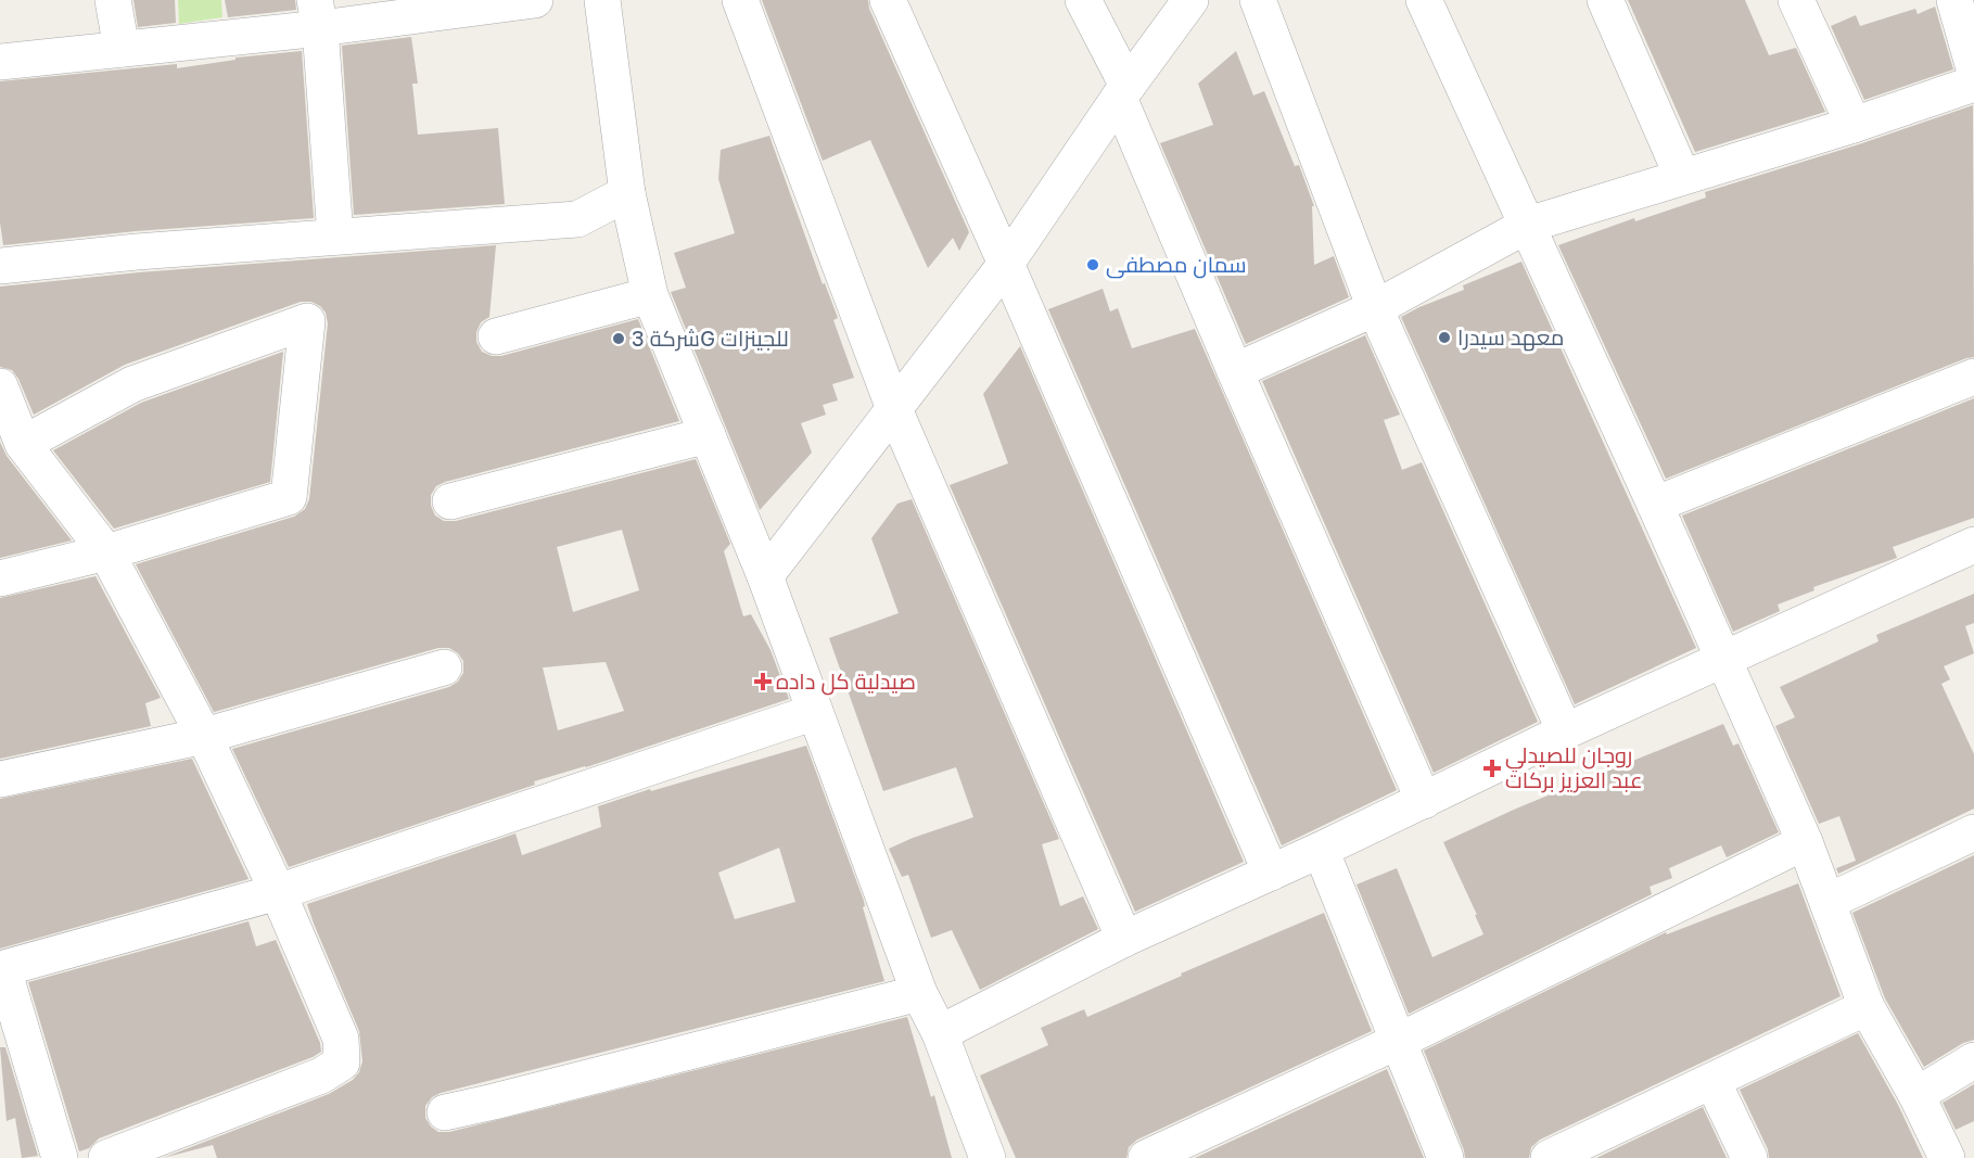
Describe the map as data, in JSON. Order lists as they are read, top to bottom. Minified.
{"places":{"other":["سمان مصطفى","معهد سيدرا","شركة 3G للجينزات"],"health":["صيدلية كل داده","روجان للصيدلي عبد العزيز بركات"]}}
